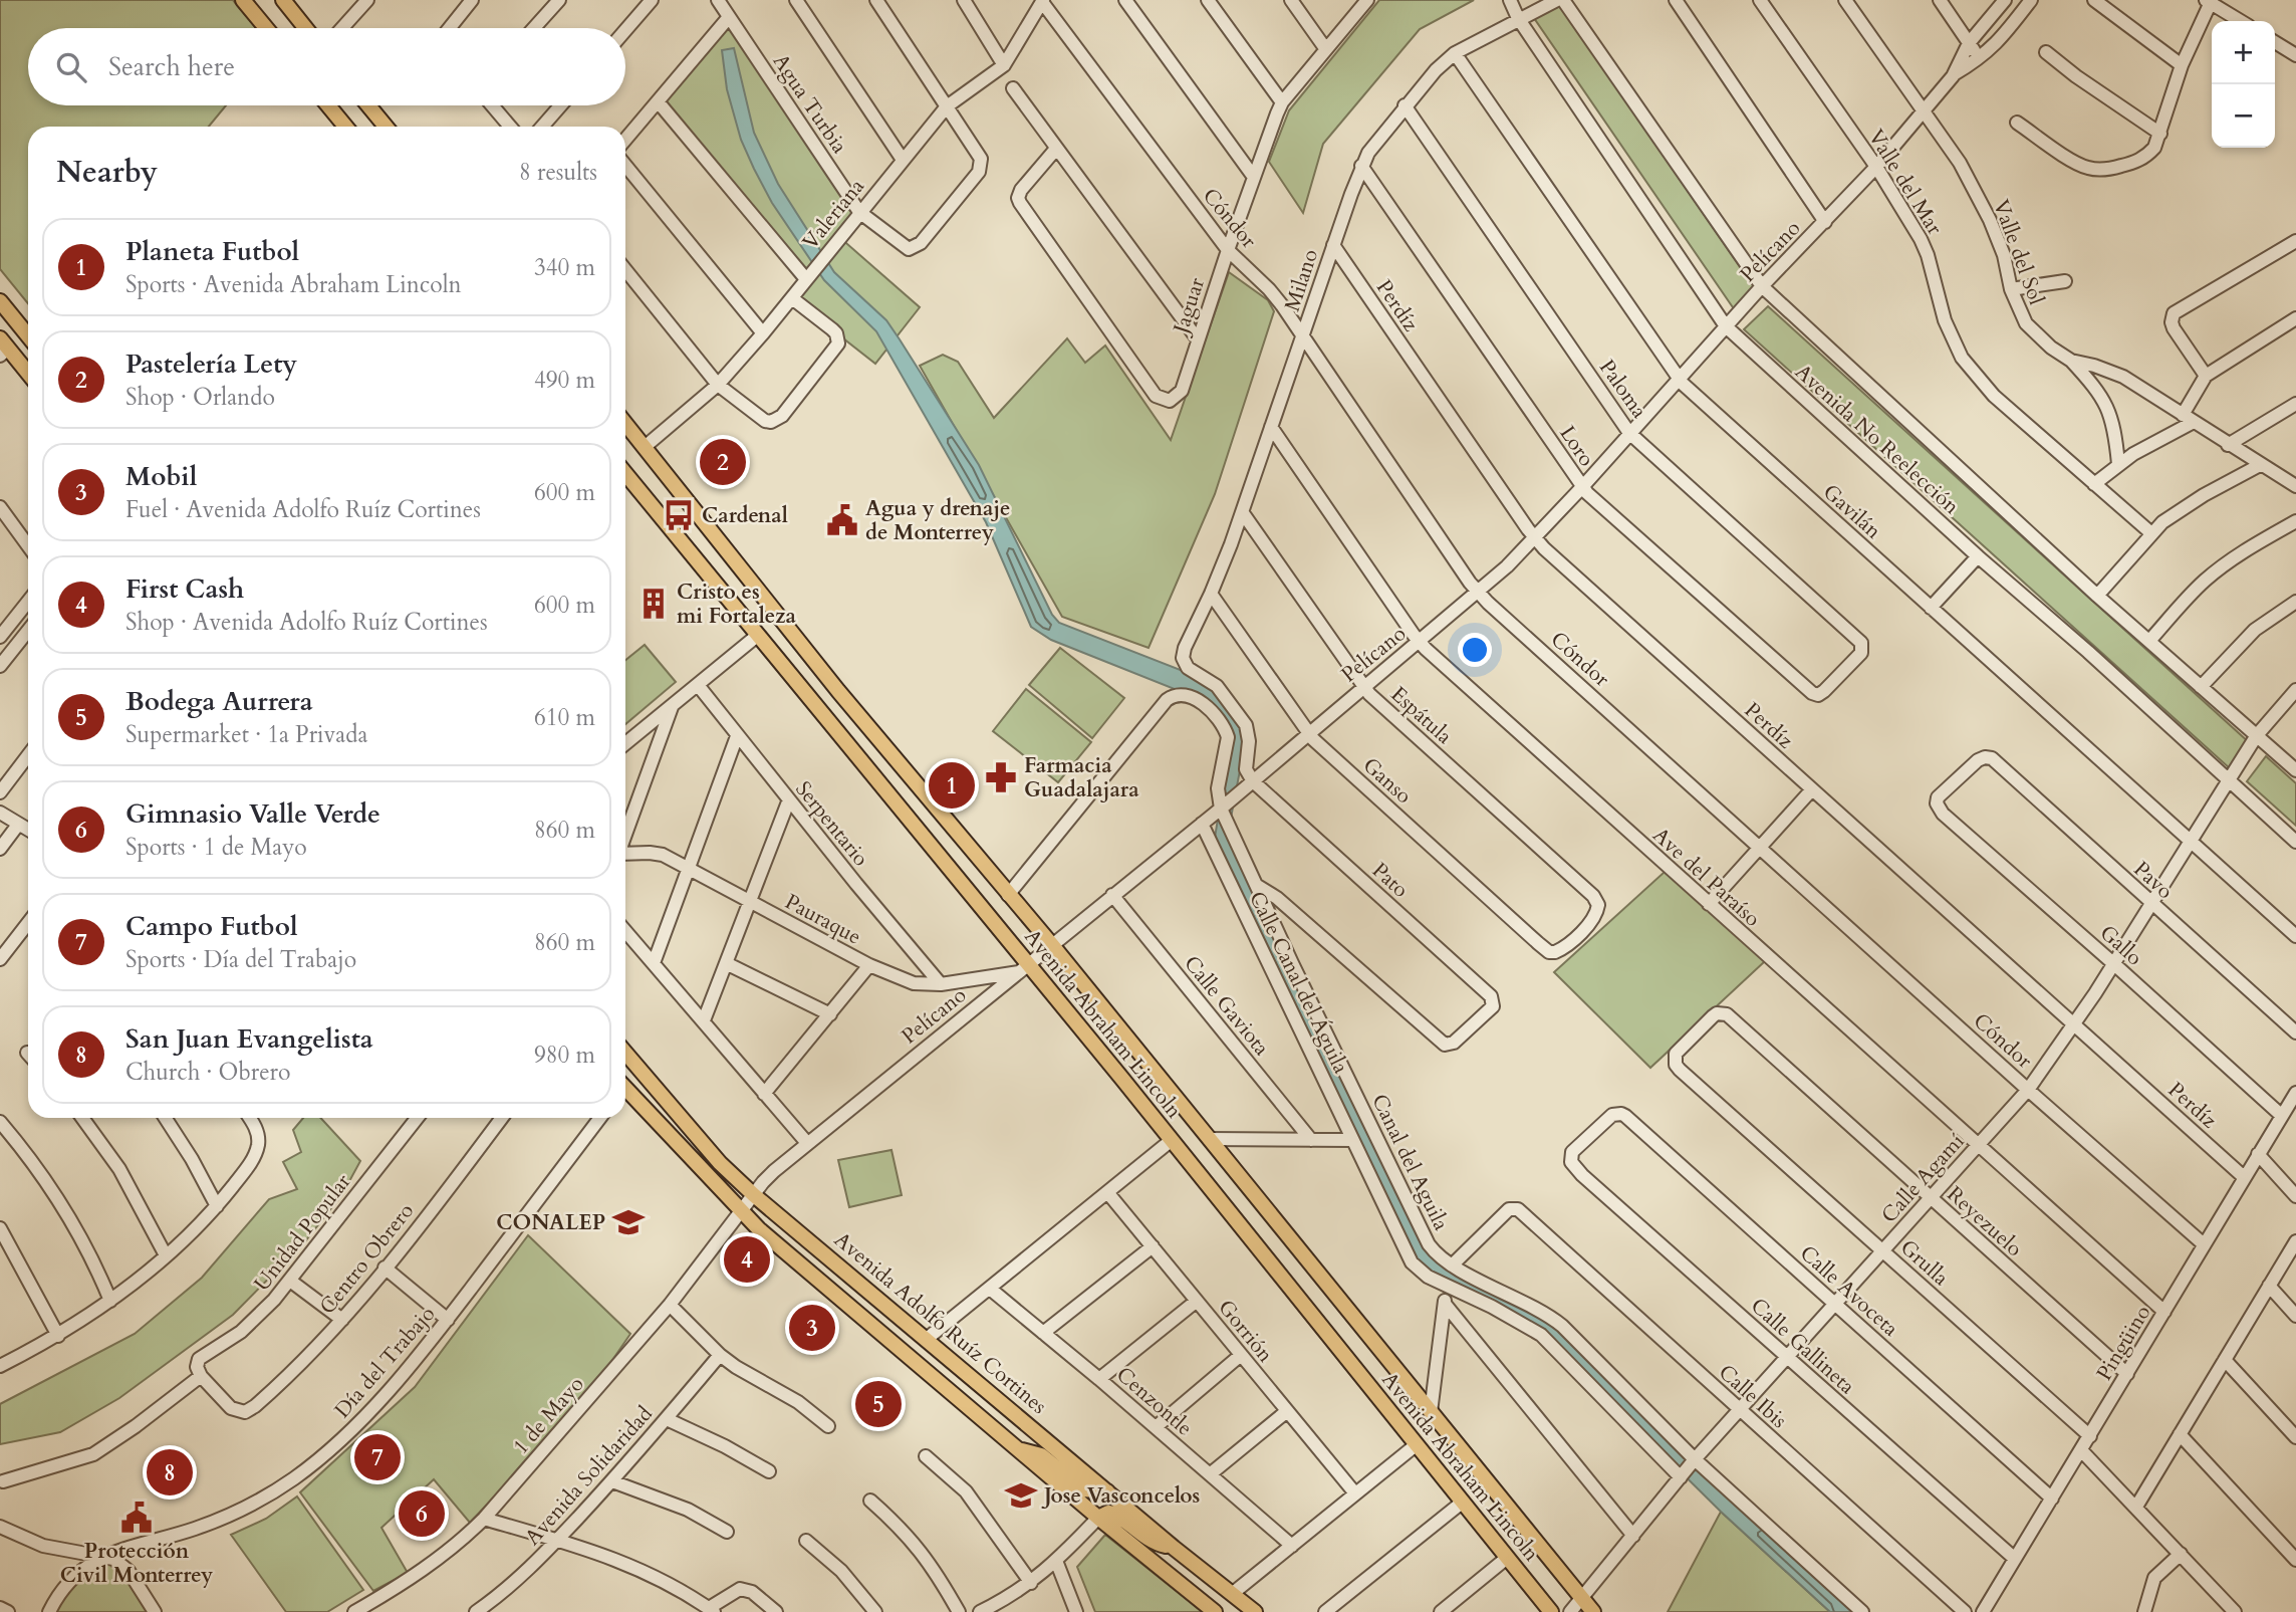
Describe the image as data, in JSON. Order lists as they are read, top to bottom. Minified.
{"streets":{"main road":["Avenida Abraham Lincoln","Avenida Adolfo Ruíz Cortines"],"street":["Agua Turbia","Valle del Mar","Valeriana","Cóndor","Pelícano","Valle del Sol","Milano","Jaguar","Perdíz","Paloma","Avenida No Reelección","Loro","Gavilán","Espátula","Ganso","Serpentario","Ave del Paraíso","Pato","Pavo","Pauraque","Gallo","Calle Canal del Águila","Calle Gaviota","Canal del Aguila","Calle Agamí","Reyezuelo","Unidad Popular","Centro Obrero","Grulla","Calle Avoceta","Gorrión","Pingüino","Calle Gallineta","Día del Trabajo","Calle Ibis","Cenzontle","1 de Mayo","Avenida Solidaridad"]},"crossings":[["Agua Turbia","Valeriana"],["Valle del Mar","Pelícano"],["Valeriana","Cóndor"],["Cóndor","Pelícano"],["Cóndor","Milano"],["Cóndor","Jaguar"],["Cóndor","Calle Agamí"],["Cóndor","Pingüino"],["Pelícano","Valle del Sol"],["Pelícano","Milano"],["Pelícano","Perdíz"],["Pelícano","Paloma"],["Pelícano","Avenida No Reelección"],["Pelícano","Loro"],["Pelícano","Gavilán"],["Pelícano","Espátula"],["Pelícano","Ganso"],["Pelícano","Ave del Paraíso"],["Pelícano","Pato"],["Pelícano","Pauraque"],["Pelícano","Calle Canal del Águila"],["Pelícano","Calle Gaviota"],["Pelícano","Avenida Abraham Lincoln"],["Pelícano","Canal del Aguila"],["Pelícano","Avenida Adolfo Ruíz Cortines"],["Pelícano","1 de Mayo"],["Milano","Perdíz"],["Milano","Paloma"],["Milano","Avenida No Reelección"],["Milano","Loro"],["Milano","Gavilán"],["Milano","Espátula"],["Milano","Ganso"],["Milano","Ave del Paraíso"],["Milano","Pato"],["Perdíz","Calle Agamí"],["Perdíz","Pingüino"],["Paloma","Loro"],["Avenida No Reelección","Calle Agamí"],["Gavilán","Calle Agamí"],["Espátula","Ganso"],["Serpentario","Pauraque"],["Ave del Paraíso","Calle Agamí"],["Ave del Paraíso","Pingüino"],["Pato","Canal del Aguila"],["Pavo","Gallo"],["Pavo","Calle Agamí"],["Pauraque","Avenida Abraham Lincoln"],["Gallo","Calle Agamí"],["Gallo","Pingüino"],["Calle Canal del Águila","Canal del Aguila"],["Calle Canal del Águila","Calle Agamí"],["Canal del Aguila","Calle Agamí"],["Canal del Aguila","Calle Ibis"],["Calle Agamí","Reyezuelo"],["Calle Agamí","Grulla"],["Calle Agamí","Calle Avoceta"],["Calle Agamí","Calle Gallineta"],["Calle Agamí","Calle Ibis"],["Reyezuelo","Grulla"],["Reyezuelo","Pingüino"],["Unidad Popular","Centro Obrero"],["Grulla","Pingüino"],["Calle Avoceta","Pingüino"],["Calle Avoceta","Calle Gallineta"],["Avenida Adolfo Ruíz Cortines","1 de Mayo"],["Pingüino","Calle Gallineta"]],"places":{"bus stop":["Cardenal"],"public building":["Agua y drenaje de Monterrey","Protección Civil Monterrey"],"building":["Cristo es mi Fortaleza"],"pharmacy":["Farmacia Guadalajara"],"school or university":["CONALEP","Jose Vasconcelos"]},"page":{"map_buttons":["+","−"],"search":"Search here","heading":["Nearby","8 results"],"list":[{"mark":"1","name":"Planeta Futbol","note":"Sports · Avenida Abraham Lincoln","value":"340 m"},{"mark":"2","name":"Pastelería Lety","note":"Shop · Orlando","value":"490 m"},{"mark":"3","name":"Mobil","note":"Fuel · Avenida Adolfo Ruíz Cortines","value":"600 m"},{"mark":"4","name":"First Cash","note":"Shop · Avenida Adolfo Ruíz Cortines","value":"600 m"},{"mark":"5","name":"Bodega Aurrera","note":"Supermarket · 1a Privada","value":"610 m"},{"mark":"6","name":"Gimnasio Valle Verde","note":"Sports · 1 de Mayo","value":"860 m"},{"mark":"7","name":"Campo Futbol","note":"Sports · Día del Trabajo","value":"860 m"},{"mark":"8","name":"San Juan Evangelista","note":"Church · Obrero","value":"980 m"}],"pins":["2","1","4","3","5","7","8","6"]}}
